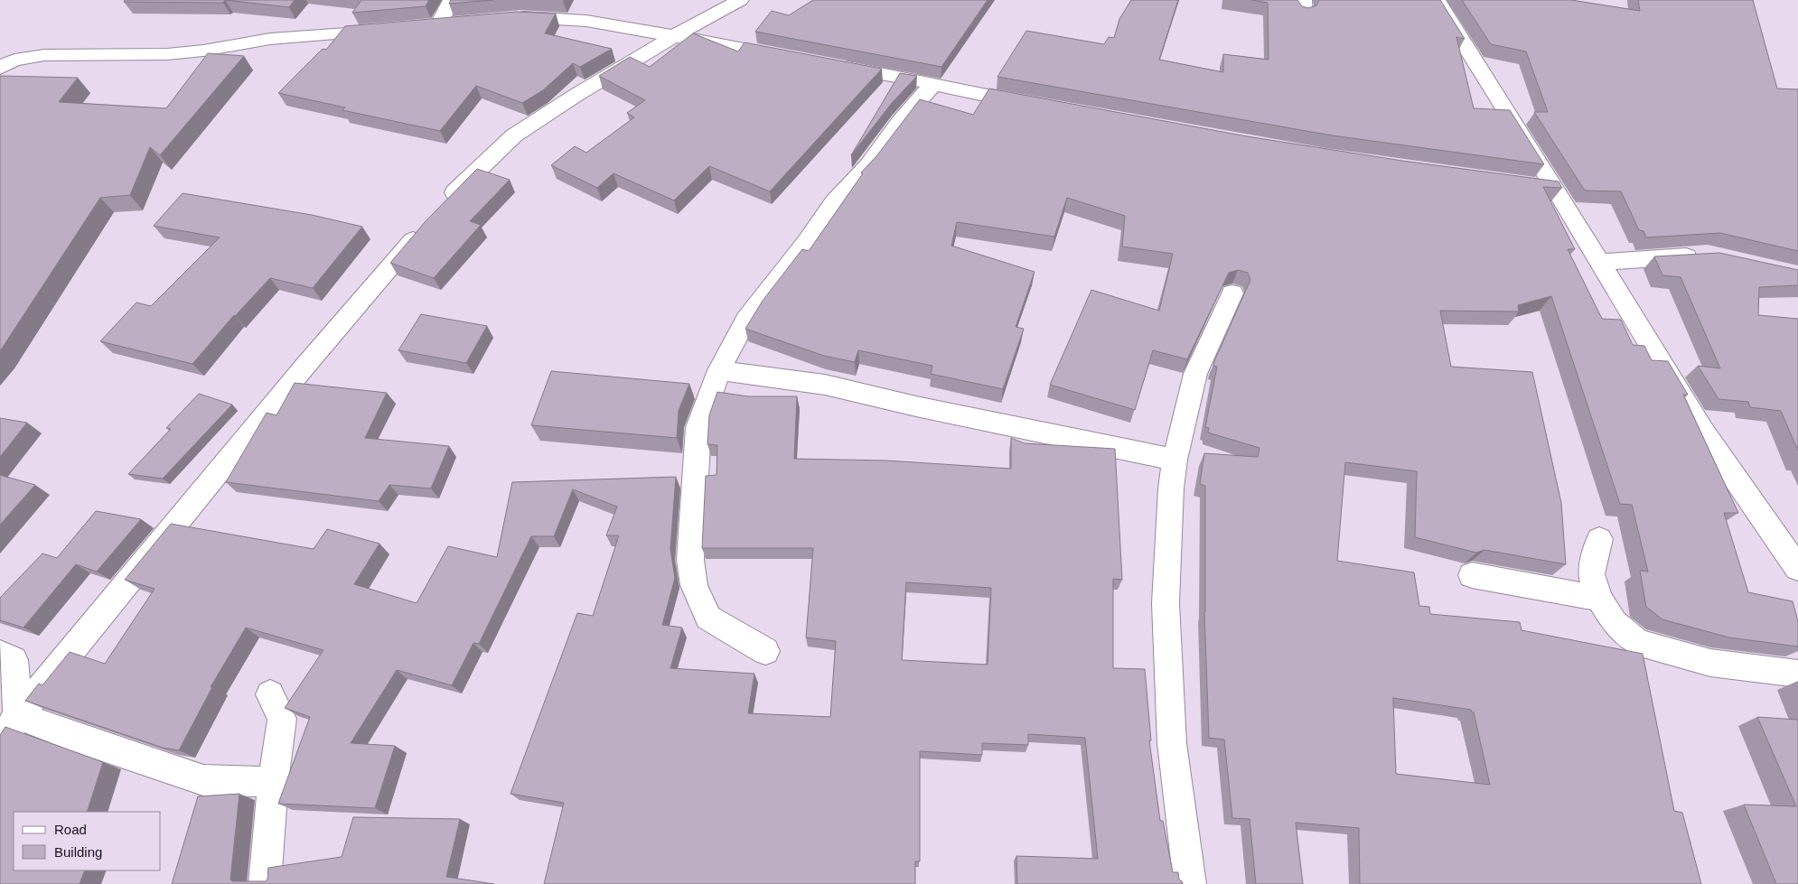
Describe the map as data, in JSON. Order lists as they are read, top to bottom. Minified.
{"legend":["Road","Building"]}
